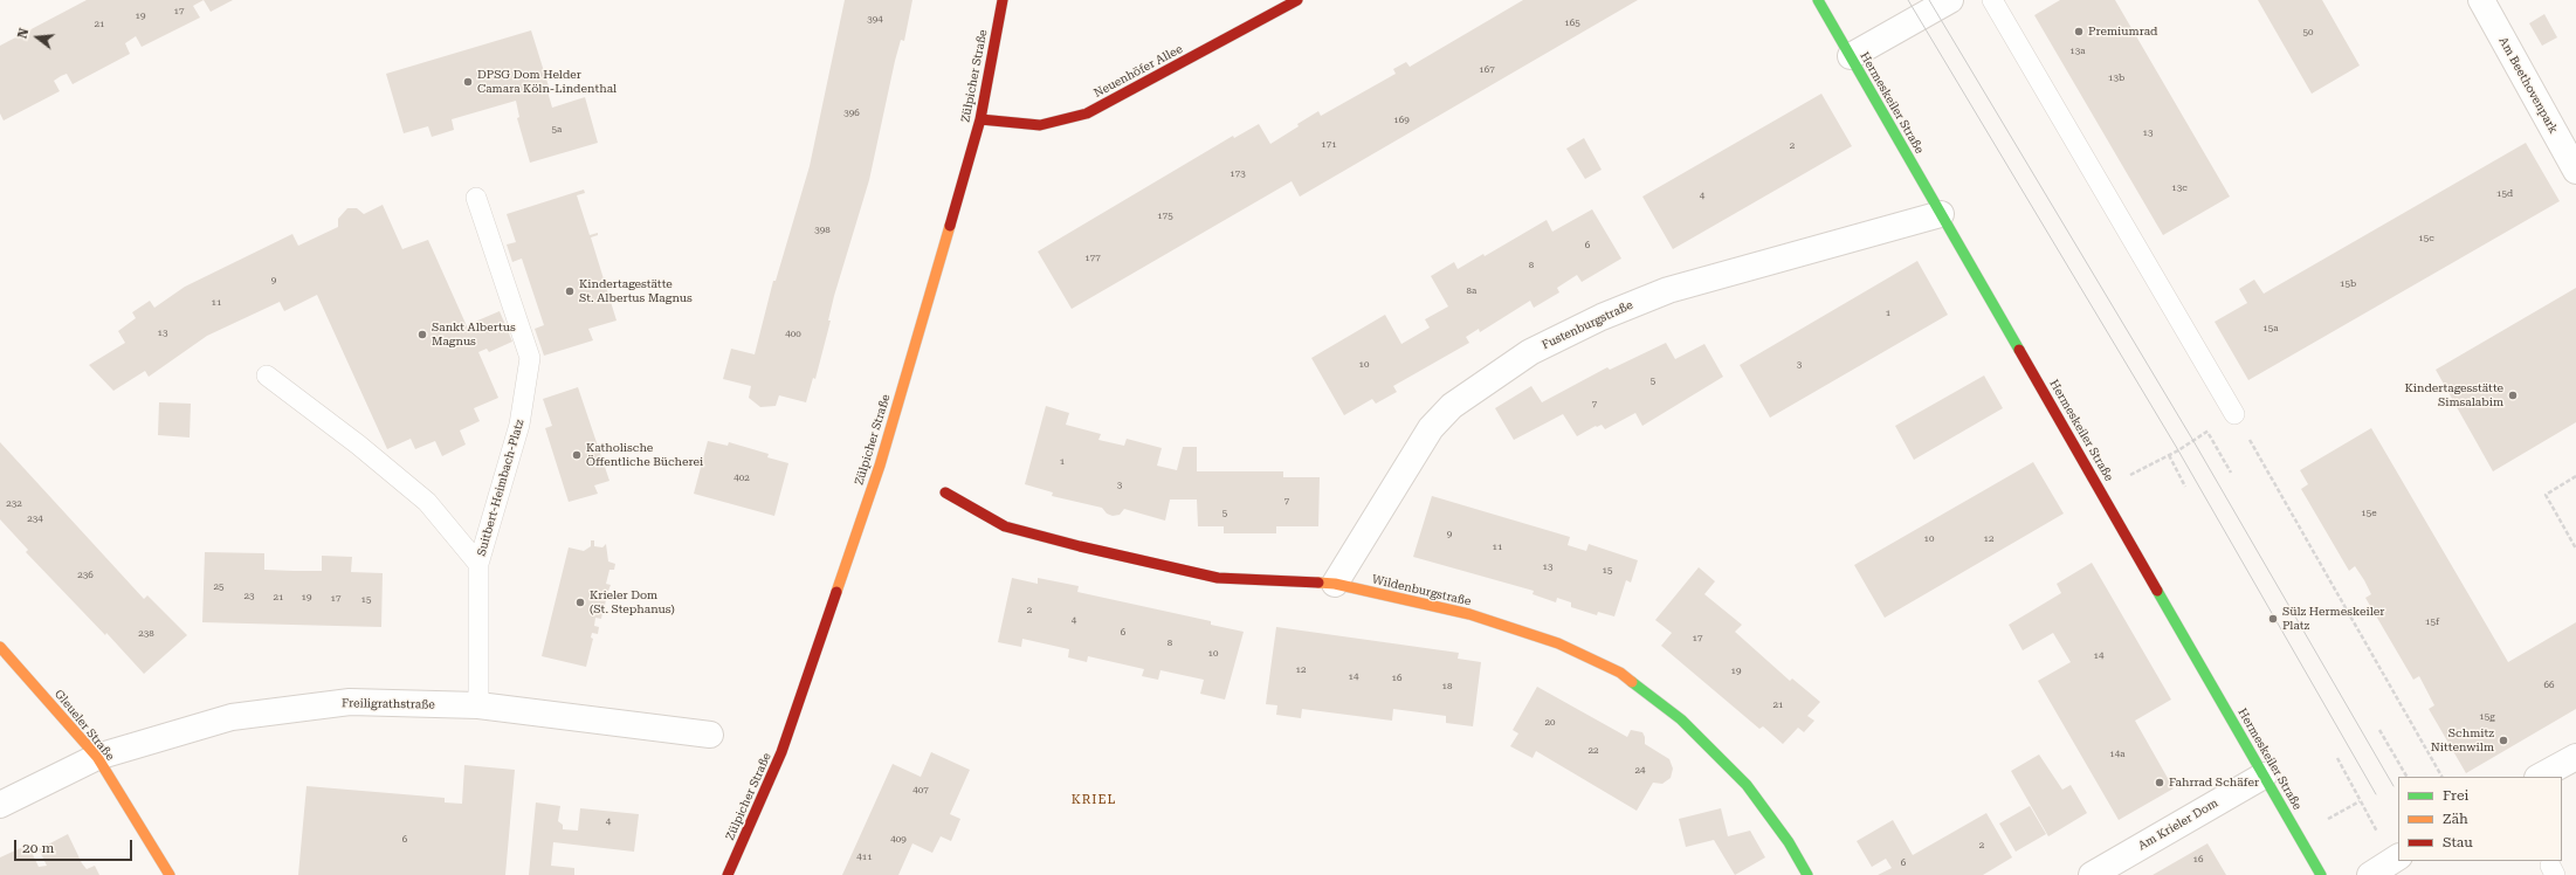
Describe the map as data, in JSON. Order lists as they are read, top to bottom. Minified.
{"streets":{"street":["Neuenhöfer Allee","Zülpicher Straße","Am Beethovenpark","Hermeskeiler Straße","Fustenburgstraße","Wildenburgstraße","Freiligrathstraße","Gleueler Straße","Am Krieler Dom"],"lane":["Suitbert-Heimbach-Platz"]},"crossings":[["Neuenhöfer Allee","Zülpicher Straße"],["Hermeskeiler Straße","Fustenburgstraße"],["Hermeskeiler Straße","Am Krieler Dom"],["Fustenburgstraße","Wildenburgstraße"],["Suitbert-Heimbach-Platz","Freiligrathstraße"],["Freiligrathstraße","Gleueler Straße"]],"districts":["KRIEL"],"places":["Premiumrad","DPSG Dom Helder Camara Köln-Lindenthal","Kindertagestätte St. Albertus Magnus","Sankt Albertus Magnus","Kindertagesstätte Simsalabim","Katholische Öffentliche Bücherei","Krieler Dom (St. Stephanus)","Sülz Hermeskeiler Platz","Schmitz Nittenwilm","Fahrrad Schäfer"],"house_numbers":["17","19","394","165","21","50","13a","167","13b","396","169","5a","13","171","2","173","13c","15d","4","175","398","15c","6","177","8","9","15b","8a","11","1","15a","13","400","10","3","5","7","1","402","3","7","232","5","15e","234","9","10","12","11","13","15","236","25","23","21","19","17","15","2","4","15f","6","238","17","8","10","14","12","19","14","16","66","18","21","15g","20","22","14a","24","407","4","6","409","2","411","16","6"],"legend":["Frei","Zäh","Stau"],"scale_bar":"20 m","north":"left"}
